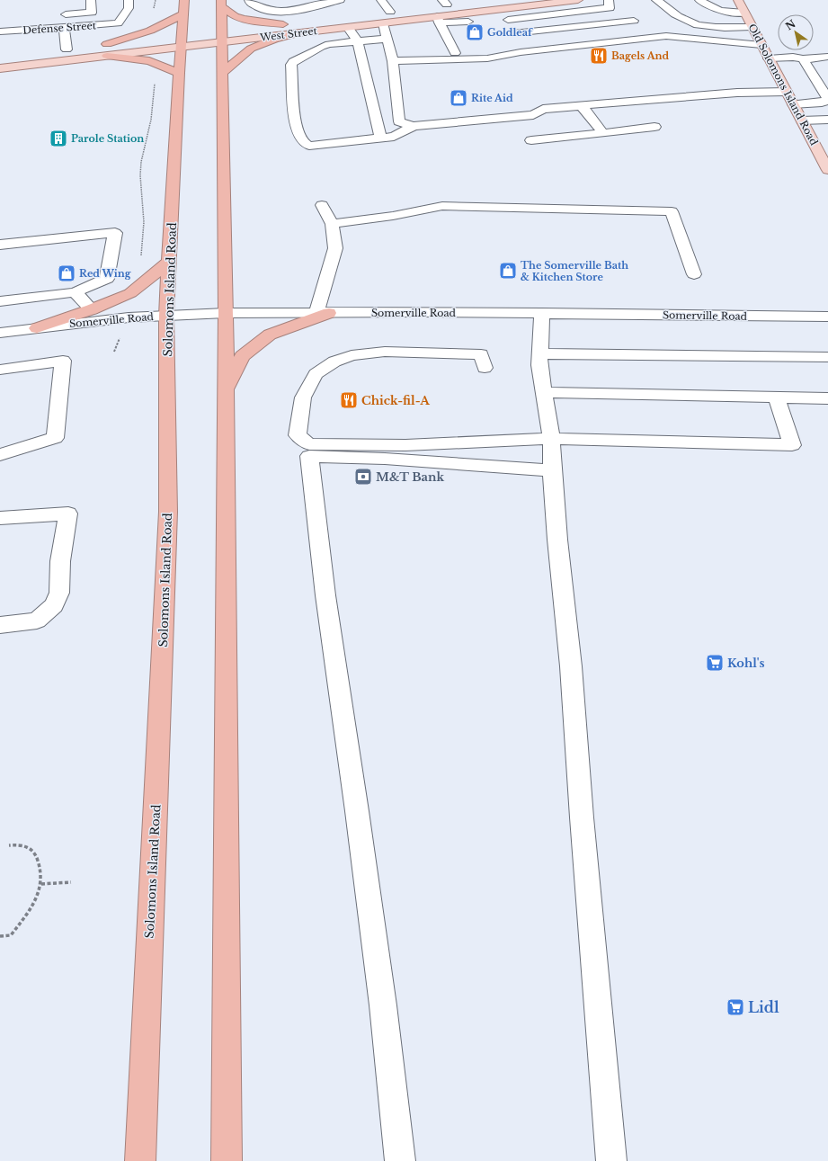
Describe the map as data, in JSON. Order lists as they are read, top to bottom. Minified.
{"streets":{"highway":["Solomons Island Road"],"main road":["West Street","Old Solomons Island Road"],"street":["Defense Street","Somerville Road"]},"crossings":[["West Street","Solomons Island Road"],["Solomons Island Road","Somerville Road"]],"places":{"shop":["Goldleaf","Rite Aid","The Somerville Bath & Kitchen Store","Red Wing"],"restaurant":["Bagels And","Chick-fil-A"],"building":["Parole Station"],"bank":["M&T Bank"],"supermarket":["Kohl's","Lidl"]},"north":"top left"}
